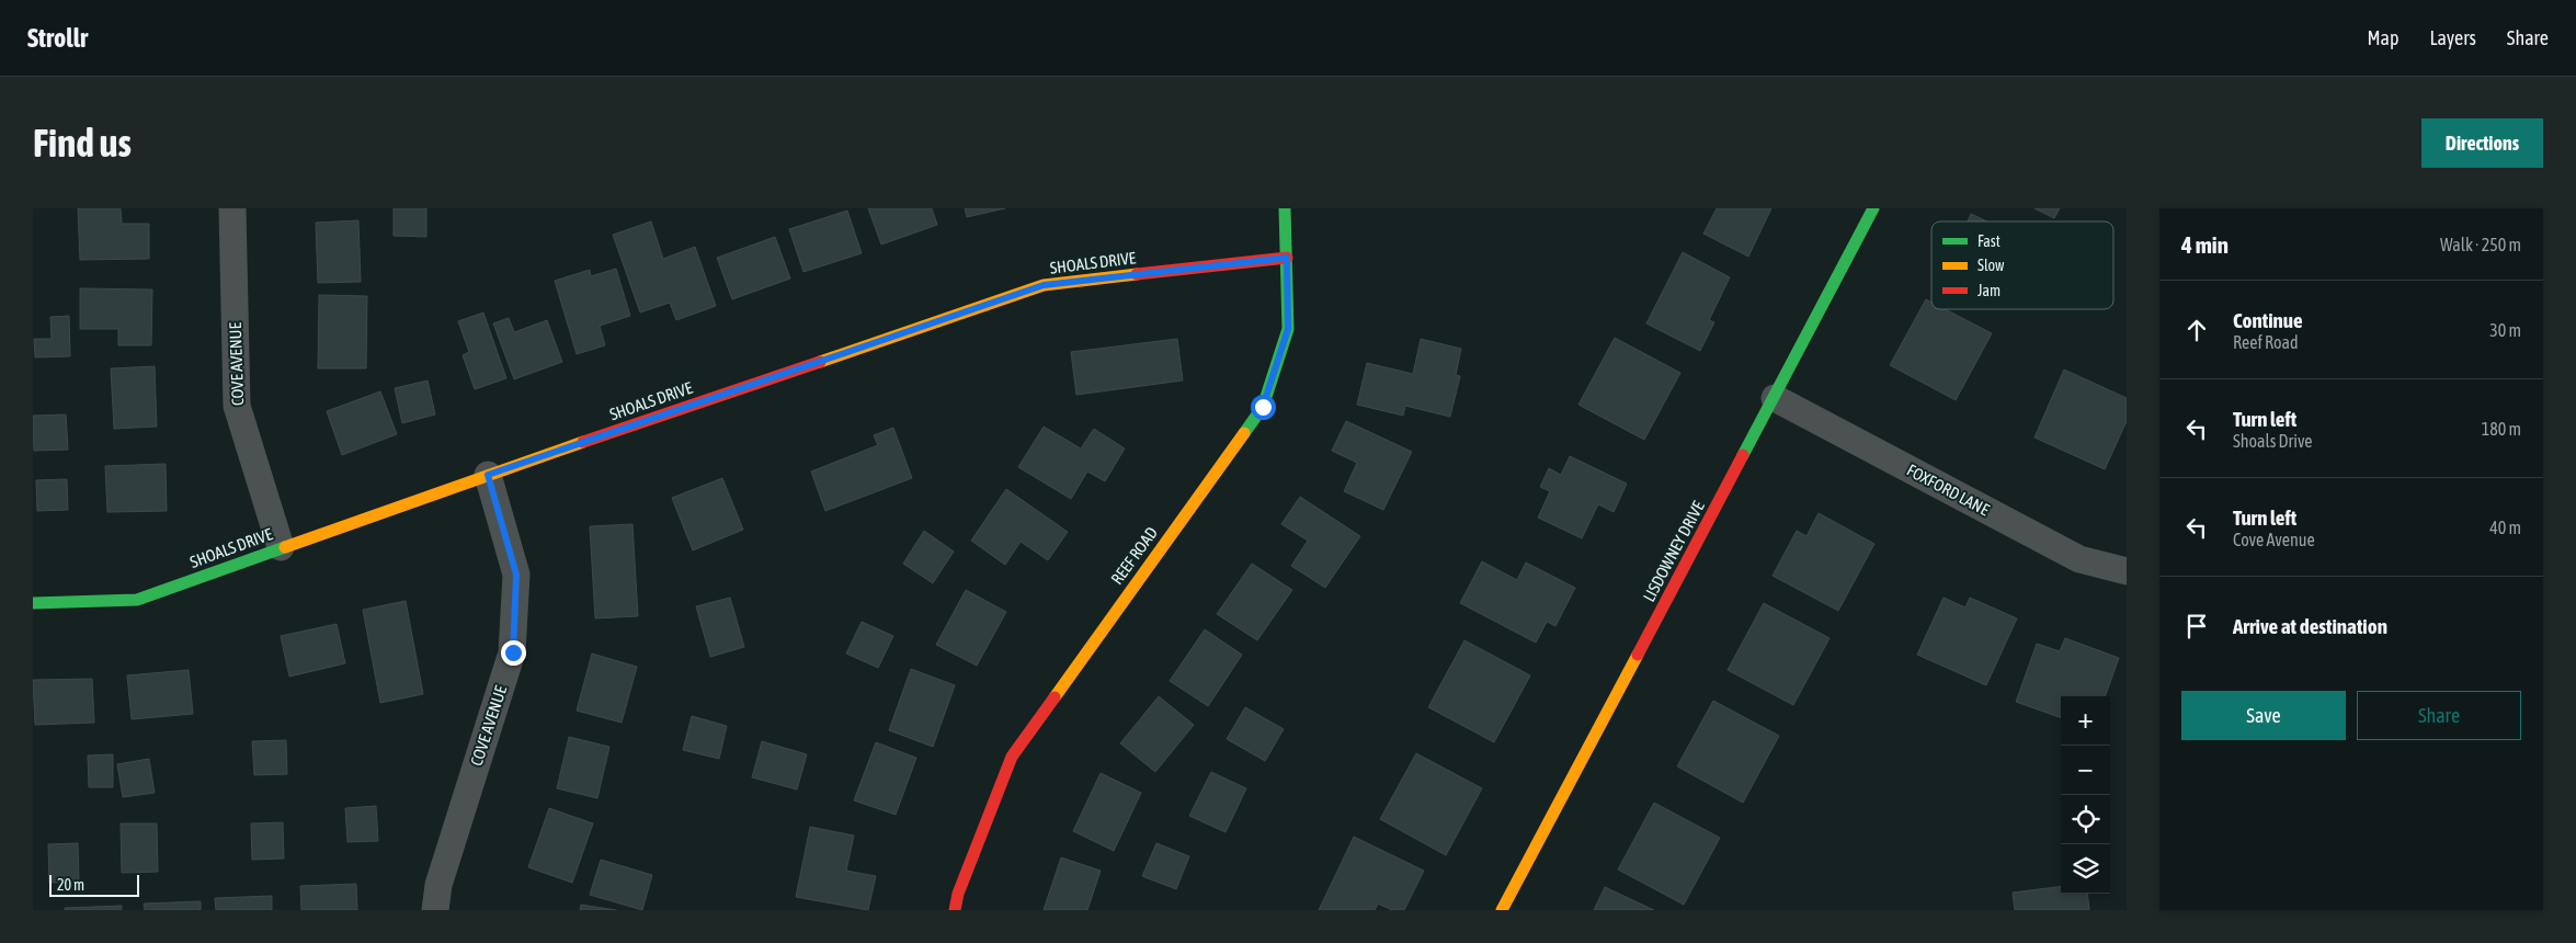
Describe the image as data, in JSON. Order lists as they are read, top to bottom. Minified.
{"streets":{"street":["SHOALS DRIVE","COVE AVENUE","FOXFORD LANE","LISDOWNEY DRIVE","REEF ROAD"]},"crossings":[["SHOALS DRIVE","COVE AVENUE"],["SHOALS DRIVE","REEF ROAD"],["FOXFORD LANE","LISDOWNEY DRIVE"]],"legend":["Fast","Slow","Jam"],"scale_bar":"20 m","page":{"header":"Strollr","nav":["Map","Layers","Share"],"buttons":["Directions",["Save","Share"]],"title":"Find us","heading":["4 min","Walk · 250 m"],"list":[["Continue","Reef Road","30 m"],["Turn left","Shoals Drive","180 m"],["Turn left","Cove Avenue","40 m"],"Arrive at destination"],"map_buttons":["+","−"],"scale":"20 m"}}
